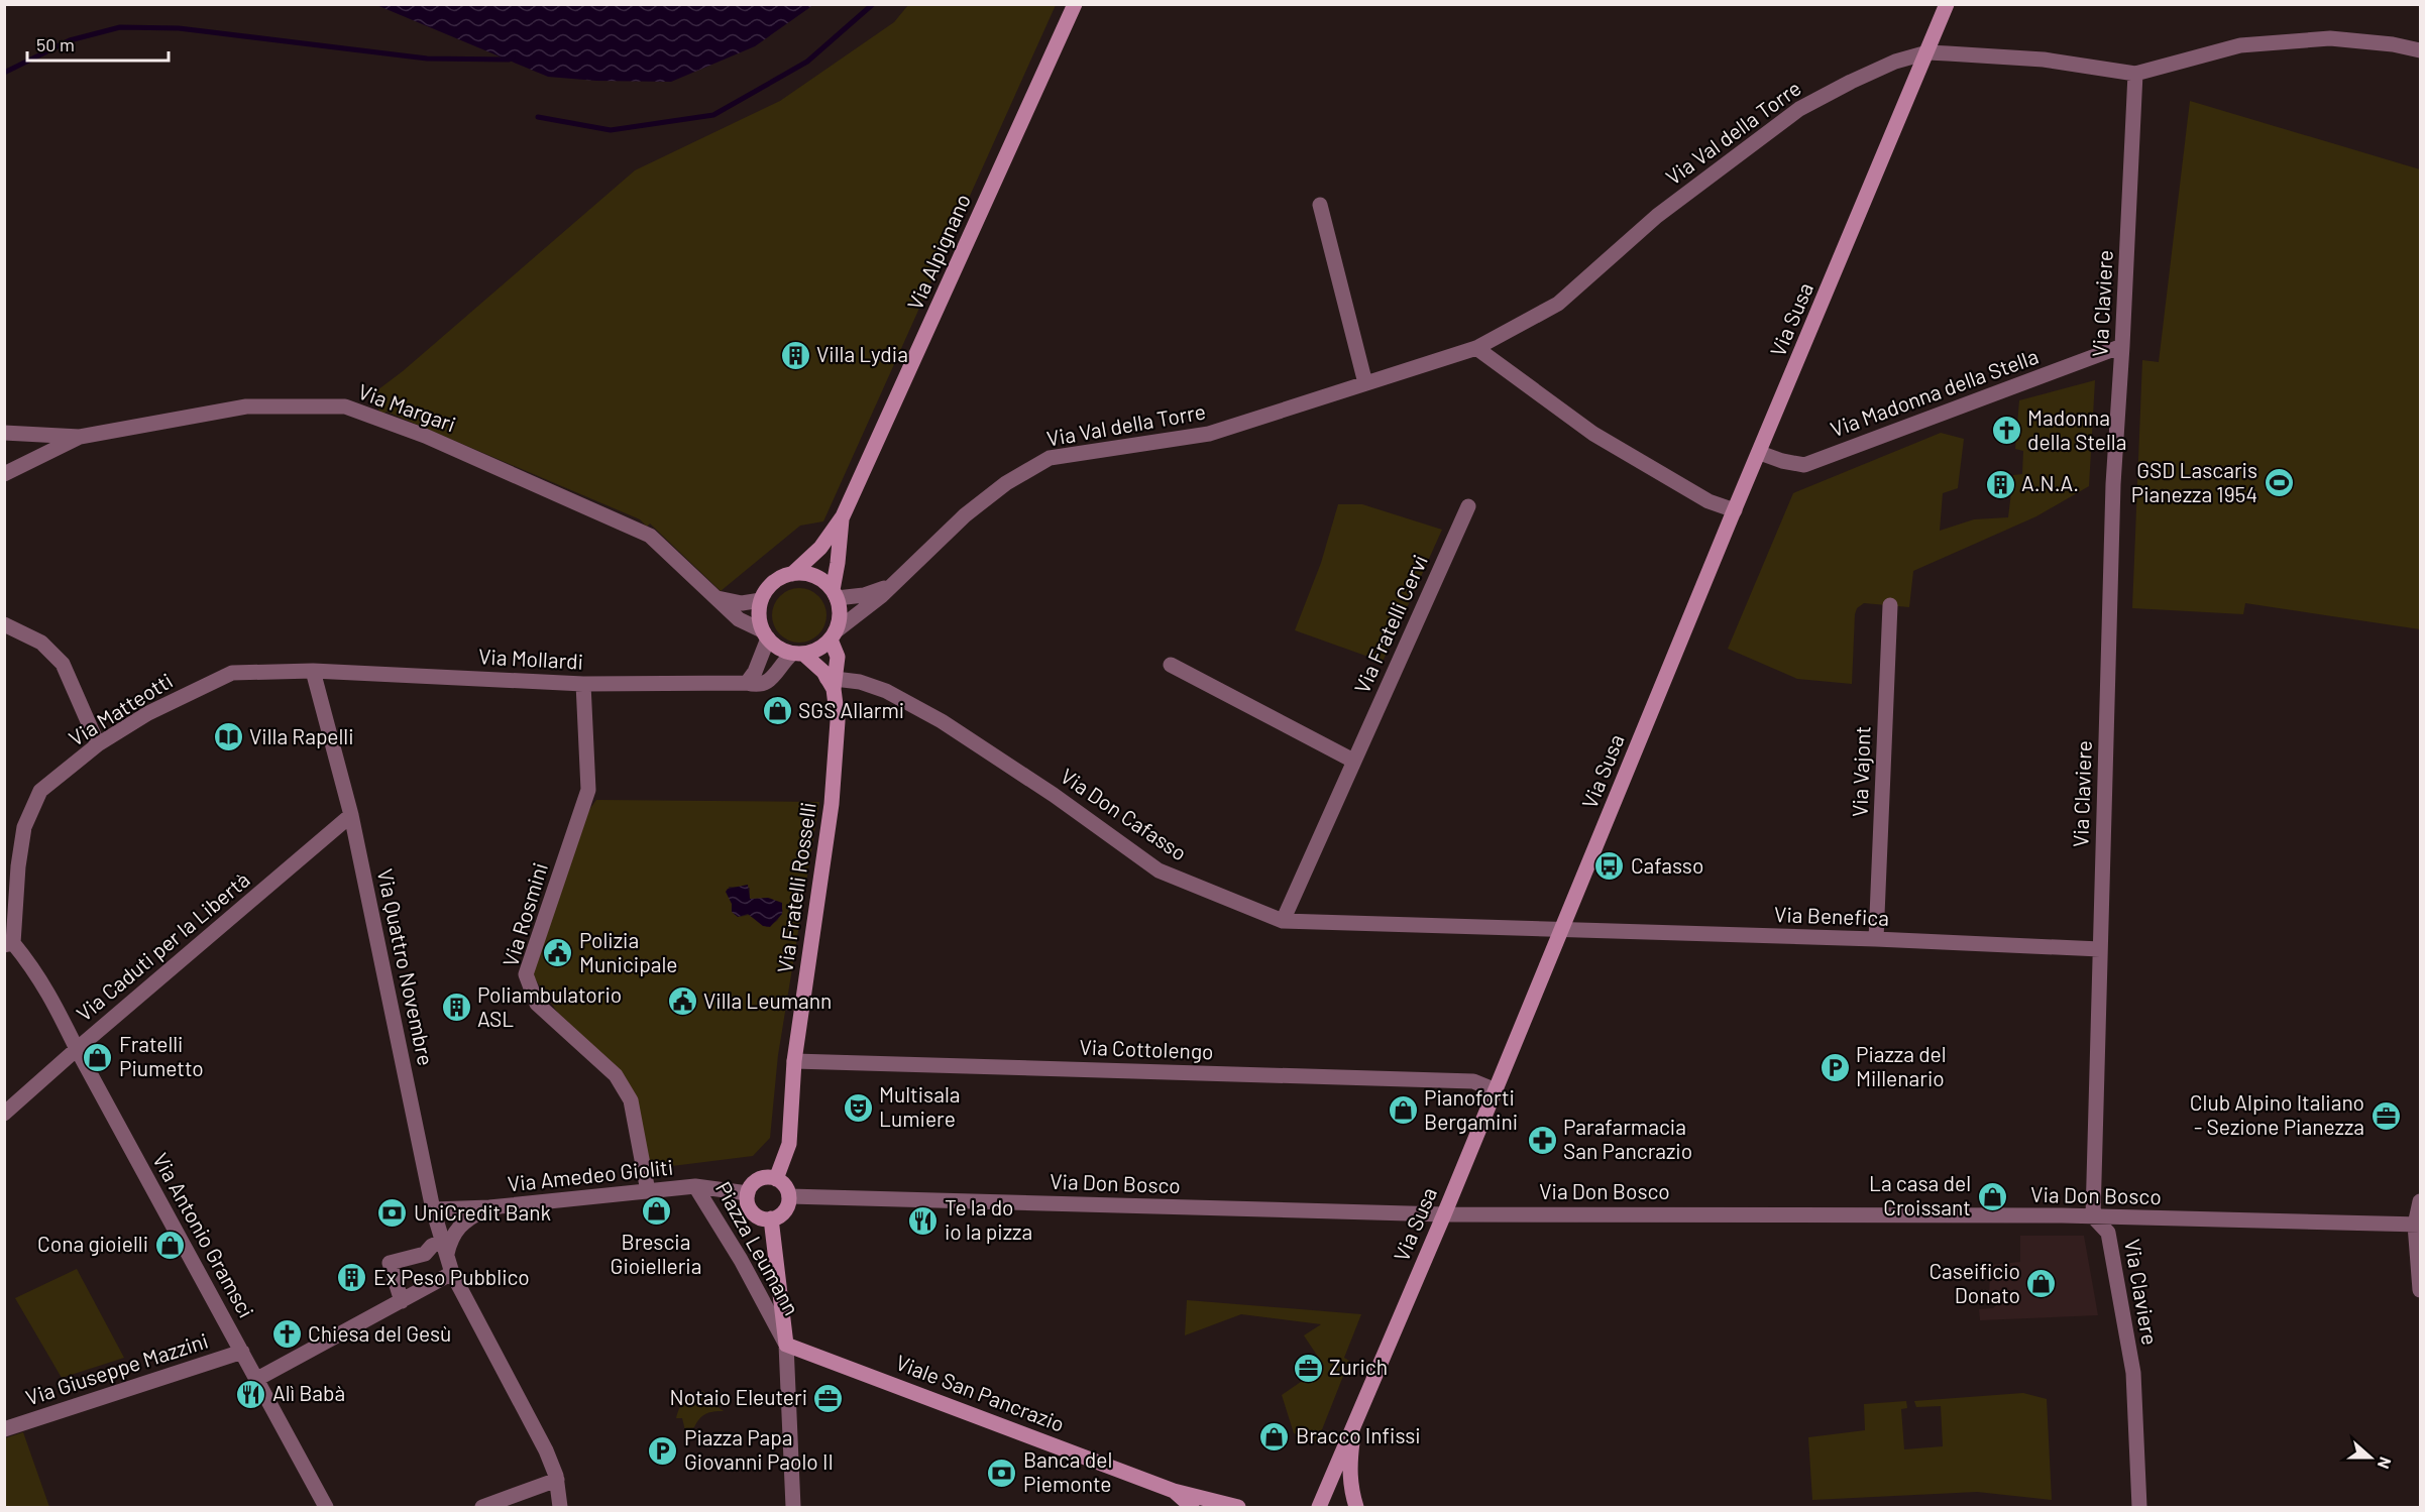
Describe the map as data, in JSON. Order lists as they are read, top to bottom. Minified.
{"streets":{"street":["Via Val della Torre","Via Alpignano","Via Claviere","Via Susa","Via Madonna della Stella","Via Margari","Via Fratelli Cervi","Via Mollardi","Via Matteotti","Via Vajont","Via Don Cafasso","Via Fratelli Rosselli","Via Rosmini","Via Benefica","Via Caduti per la Libertà","Via Quattro Novembre","Via Cottolengo","Via Amedeo Gioliti","Via Don Bosco","Via Antonio Gramsci","Piazza Leumann","Via Giuseppe Mazzini","Viale San Pancrazio"]},"crossings":[["Via Val della Torre","Via Alpignano"],["Via Val della Torre","Via Claviere"],["Via Val della Torre","Via Susa"],["Via Val della Torre","Via Margari"],["Via Val della Torre","Via Mollardi"],["Via Val della Torre","Via Fratelli Rosselli"],["Via Alpignano","Via Margari"],["Via Alpignano","Via Mollardi"],["Via Alpignano","Via Fratelli Rosselli"],["Via Claviere","Via Madonna della Stella"],["Via Claviere","Via Benefica"],["Via Claviere","Via Don Bosco"],["Via Susa","Via Madonna della Stella"],["Via Susa","Via Don Cafasso"],["Via Susa","Via Benefica"],["Via Susa","Via Cottolengo"],["Via Susa","Via Don Bosco"],["Via Margari","Via Mollardi"],["Via Margari","Via Fratelli Rosselli"],["Via Fratelli Cervi","Via Don Cafasso"],["Via Mollardi","Via Matteotti"],["Via Mollardi","Via Fratelli Rosselli"],["Via Mollardi","Via Rosmini"],["Via Mollardi","Via Quattro Novembre"],["Via Matteotti","Via Caduti per la Libertà"],["Via Matteotti","Via Quattro Novembre"],["Via Matteotti","Via Antonio Gramsci"],["Via Vajont","Via Benefica"],["Via Don Cafasso","Via Fratelli Rosselli"],["Via Don Cafasso","Via Benefica"],["Via Fratelli Rosselli","Via Cottolengo"],["Via Fratelli Rosselli","Via Don Bosco"],["Via Fratelli Rosselli","Piazza Leumann"],["Via Rosmini","Via Amedeo Gioliti"],["Via Caduti per la Libertà","Via Quattro Novembre"],["Via Caduti per la Libertà","Via Antonio Gramsci"],["Via Quattro Novembre","Via Amedeo Gioliti"],["Via Amedeo Gioliti","Piazza Leumann"],["Via Don Bosco","Piazza Leumann"],["Via Antonio Gramsci","Via Giuseppe Mazzini"],["Piazza Leumann","Viale San Pancrazio"]],"places":{"building":["Villa Lydia","A.N.A.","Poliambulatorio ASL","Ex Peso Pubblico"],"church":["Madonna della Stella","Chiesa del Gesù"],"sports":["GSD Lascaris Pianezza 1954"],"shop":["SGS Allarmi","Fratelli Piumetto","Pianoforti Bergamini","La casa del Croissant","Brescia Gioielleria","Cona gioielli","Caseificio Donato","Bracco Infissi"],"library":["Villa Rapelli"],"bus stop":["Cafasso"],"public building":["Polizia Municipale","Villa Leumann"],"parking":["Piazza del Millenario","Piazza Papa Giovanni Paolo II"],"theatre":["Multisala Lumiere"],"office":["Club Alpino Italiano - Sezione Pianezza","Zurich","Notaio Eleuteri"],"pharmacy":["Parafarmacia San Pancrazio"],"bank":["UniCredit Bank","Banca del Piemonte"],"restaurant":["Te la do io la pizza","Alì Babà"]},"scale_bar":"50 m","north":"right"}
